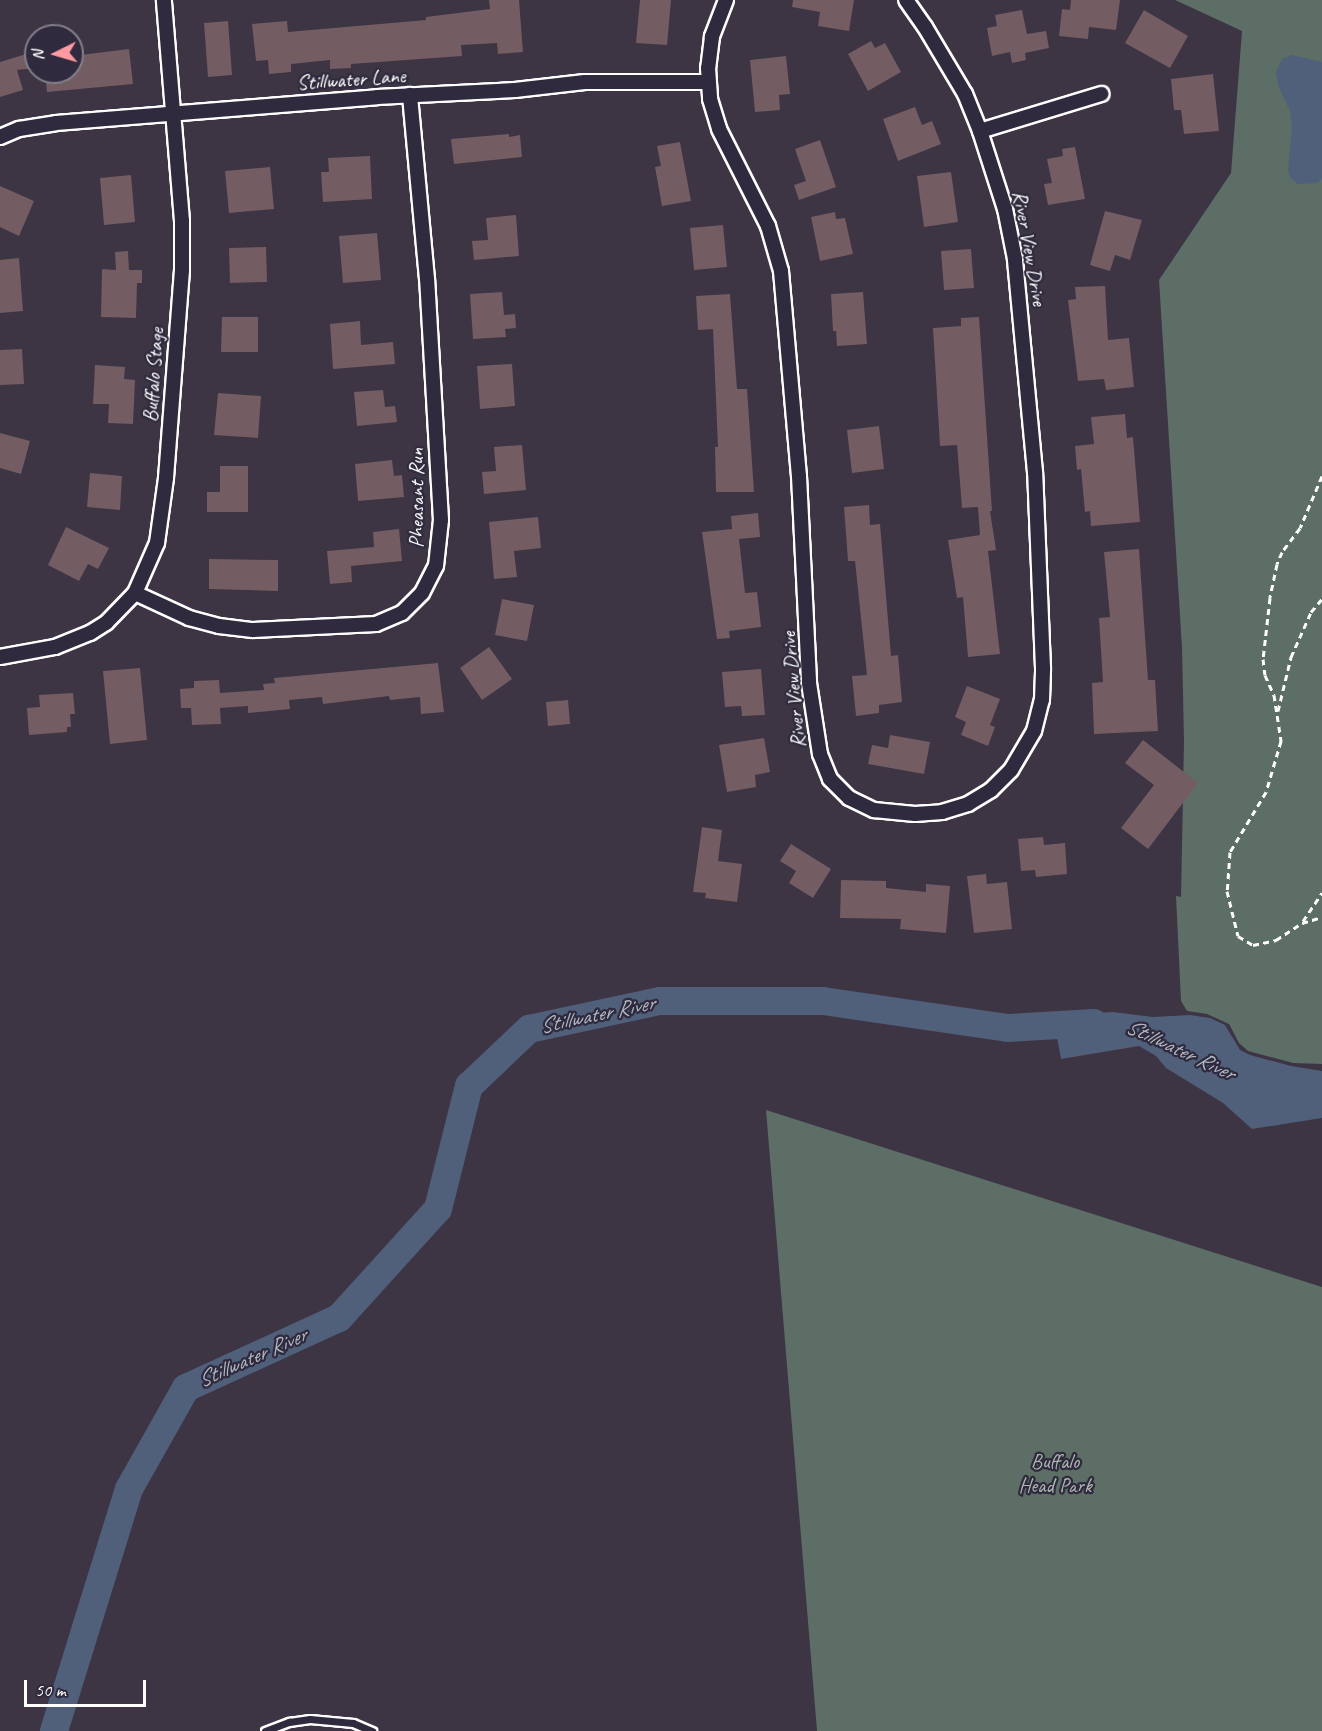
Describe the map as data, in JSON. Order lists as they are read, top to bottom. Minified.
{"streets":{"street":["Stillwater Lane","River View Drive","Buffalo Stage","Pheasant Run"]},"crossings":[["Stillwater Lane","River View Drive"],["Stillwater Lane","Buffalo Stage"],["Stillwater Lane","Pheasant Run"],["Buffalo Stage","Pheasant Run"]],"water":["Stillwater River"],"parks":["Buffalo Head Park"],"scale_bar":"50 m","north":"left"}
